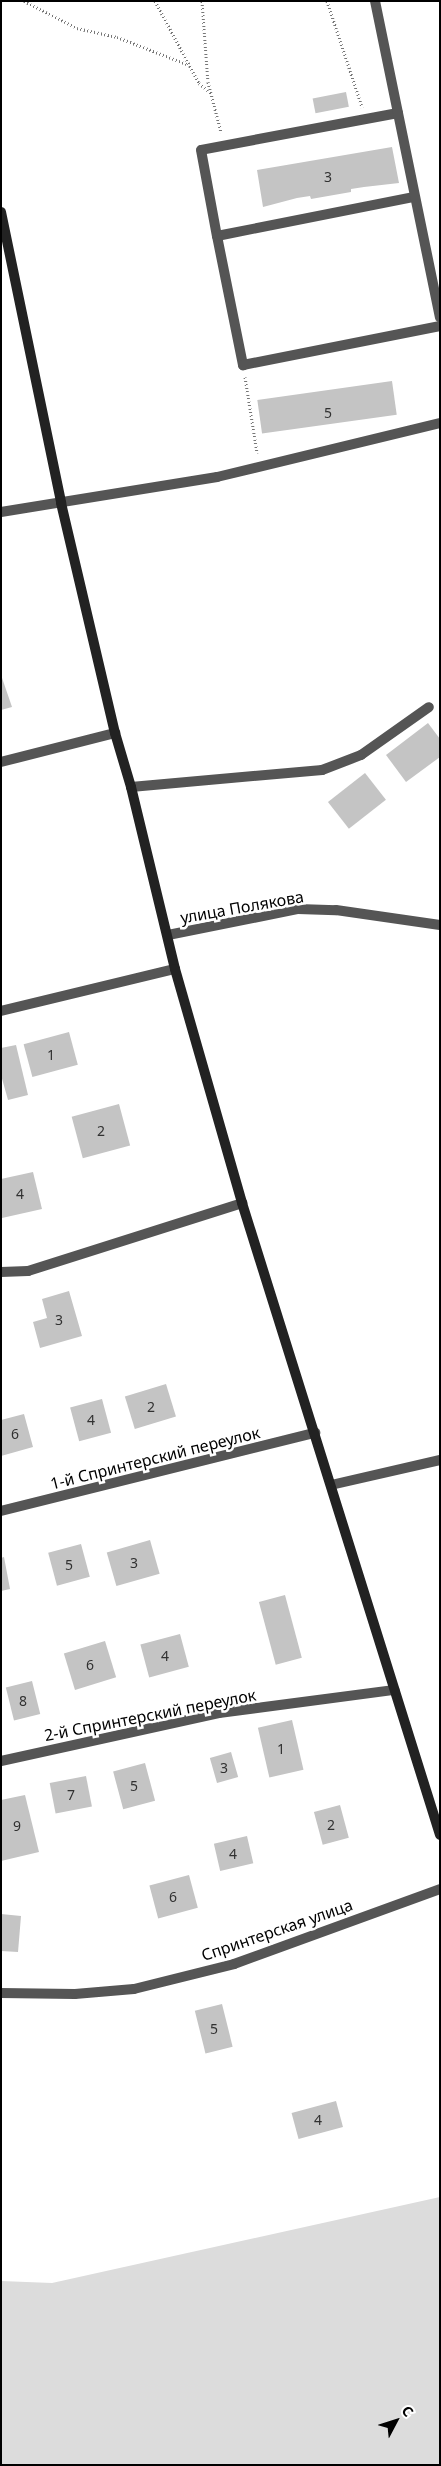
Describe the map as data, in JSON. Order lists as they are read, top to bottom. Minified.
{"streets":{"street":["улица Полякова","1-й Спринтерский переулок","2-й Спринтерский переулок","Спринтерская улица"]},"house_numbers":["3","5","1","2","4","3","2","4","6","3","5","4","6","8","1","3","5","7","2","9","4","6","5","4"],"north":"top right"}
